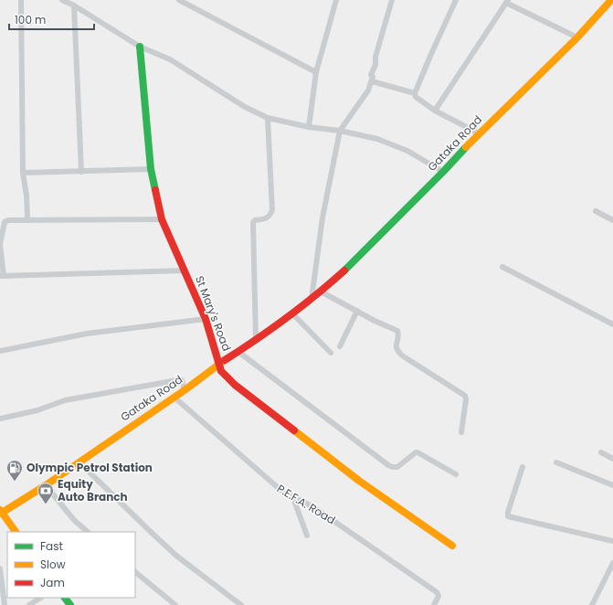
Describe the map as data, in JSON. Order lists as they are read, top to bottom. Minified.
{"streets":{"main road":["Gataka Road","St Mary's Road"],"street":["P.E.F.A. Road"]},"crossings":[["Gataka Road","St Mary's Road"],["Gataka Road","P.E.F.A. Road"]],"places":{"fuel station":["Olympic Petrol Station"],"bank":["Equity Auto Branch"]},"legend":["Fast","Slow","Jam"],"scale_bar":"100 m"}
